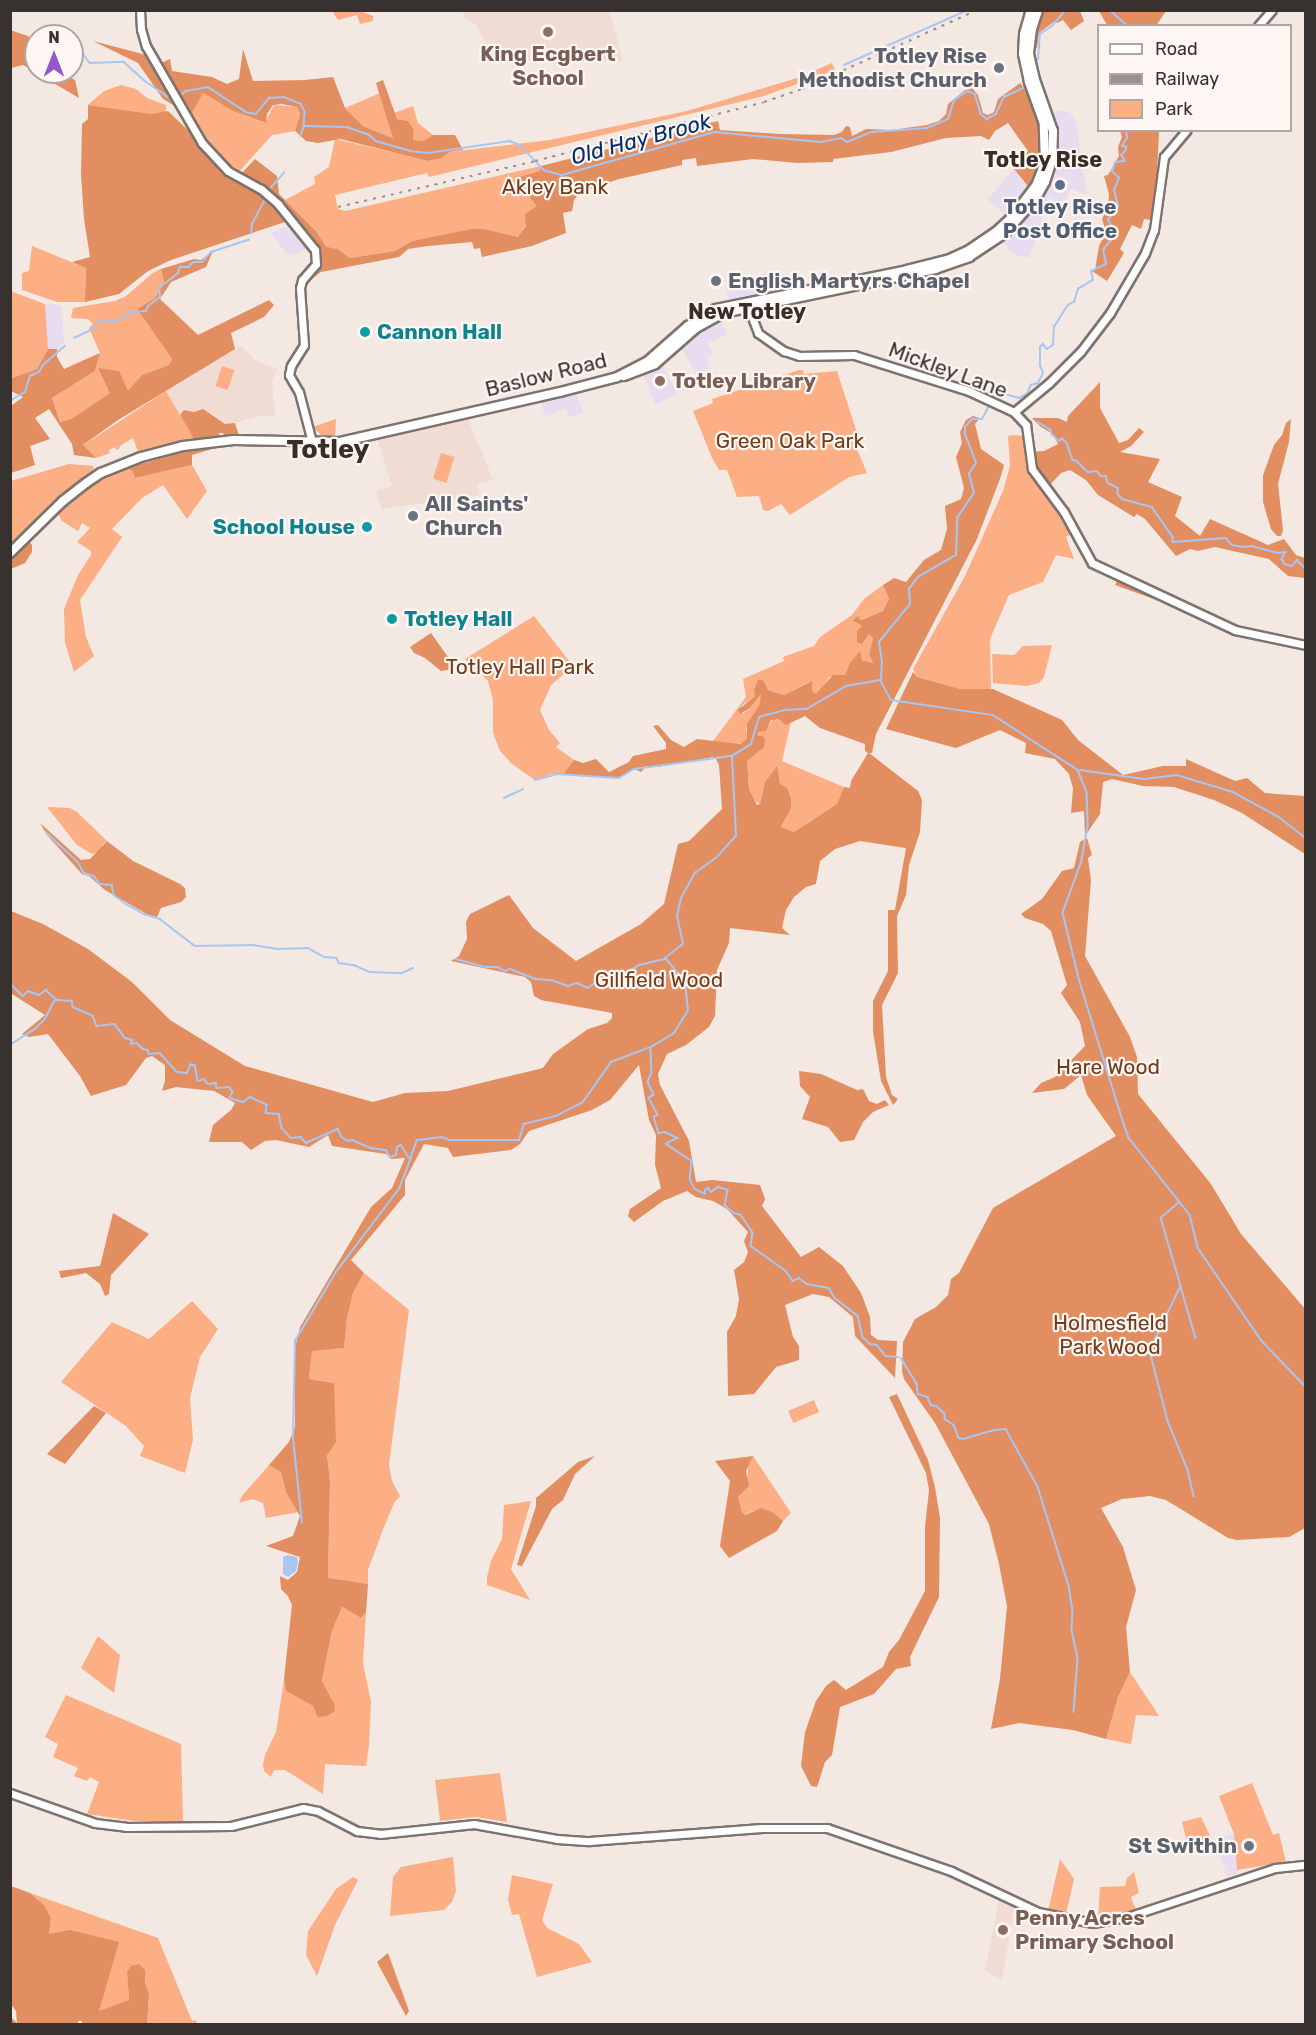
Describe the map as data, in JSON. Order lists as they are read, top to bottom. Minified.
{"streets":{"main road":["Baslow Road"],"street":["Mickley Lane"]},"crossings":[["Mickley Lane","Baslow Road"]],"districts":["Totley Rise","New Totley","Totley"],"water":["Old Hay Brook"],"parks":["Akley Bank","Green Oak Park","Totley Hall Park","Gillfield Wood","Hare Wood","Holmesfield Park Wood"],"places":["King Ecgbert School","Totley Rise Methodist Church","Totley Rise Post Office","English Martyrs Chapel","Cannon Hall","Totley Library","All Saints' Church","School House","Totley Hall","St Swithin","Penny Acres Primary School"],"legend":["Road","Railway","Park"],"north":"top"}
